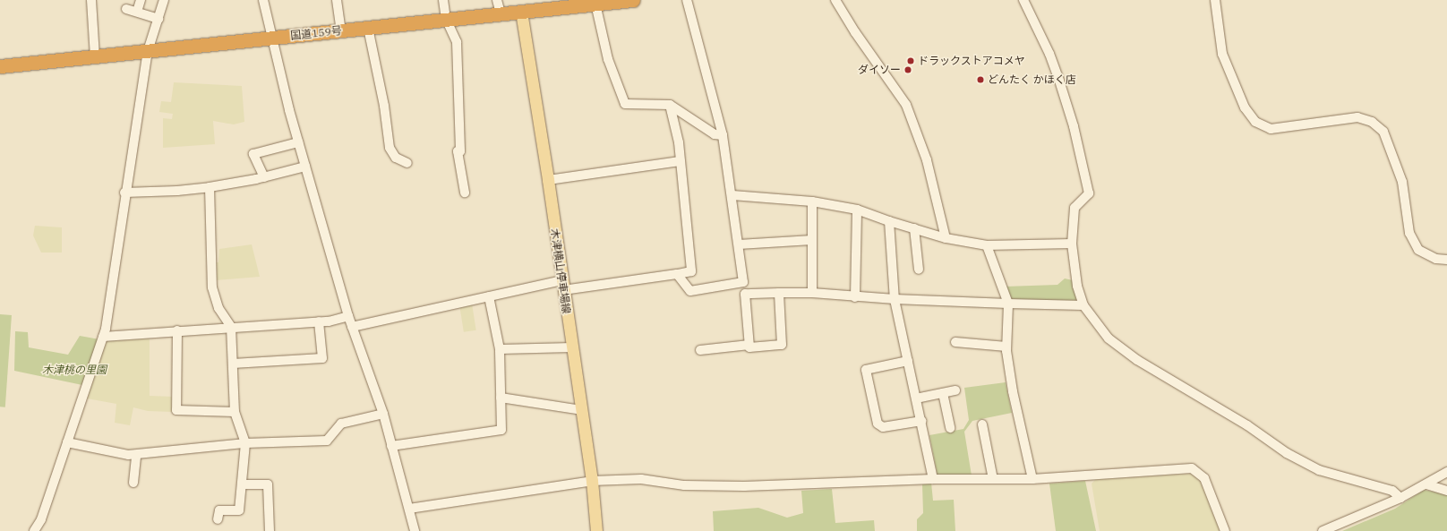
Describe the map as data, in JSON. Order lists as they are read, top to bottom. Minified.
{"streets":{"highway":["国道159号"],"main road":["木津横山停車場線"]},"crossings":[["国道159号","木津横山停車場線"]],"parks":["木津桃の里園"],"places":["ドラックストアコメヤ","ダイソー","どんたく かほく店"]}
